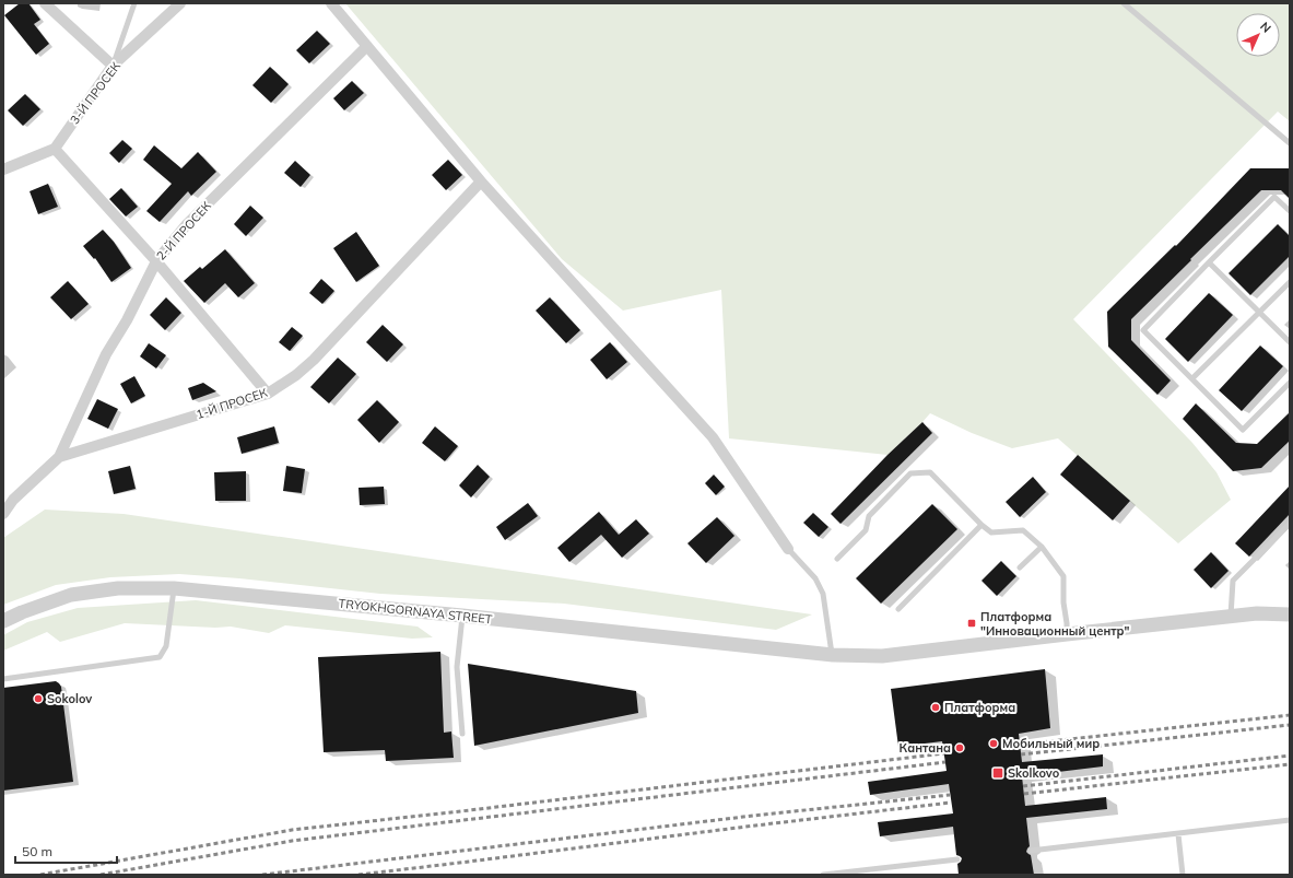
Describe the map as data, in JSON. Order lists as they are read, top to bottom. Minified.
{"streets":{"street":["3-Й ПРОСЕК","2-Й ПРОСЕК","1-Й ПРОСЕК","TRYOKHGORNAYA STREET"]},"crossings":[["2-Й ПРОСЕК","1-Й ПРОСЕК"]],"places":{"transit":["Платформа \"Инновационный центр\"","Skolkovo"],"other":["Sokolov","Платформа","Мобильный мир","Кантана"]},"scale_bar":"50 m","north":"top right"}
